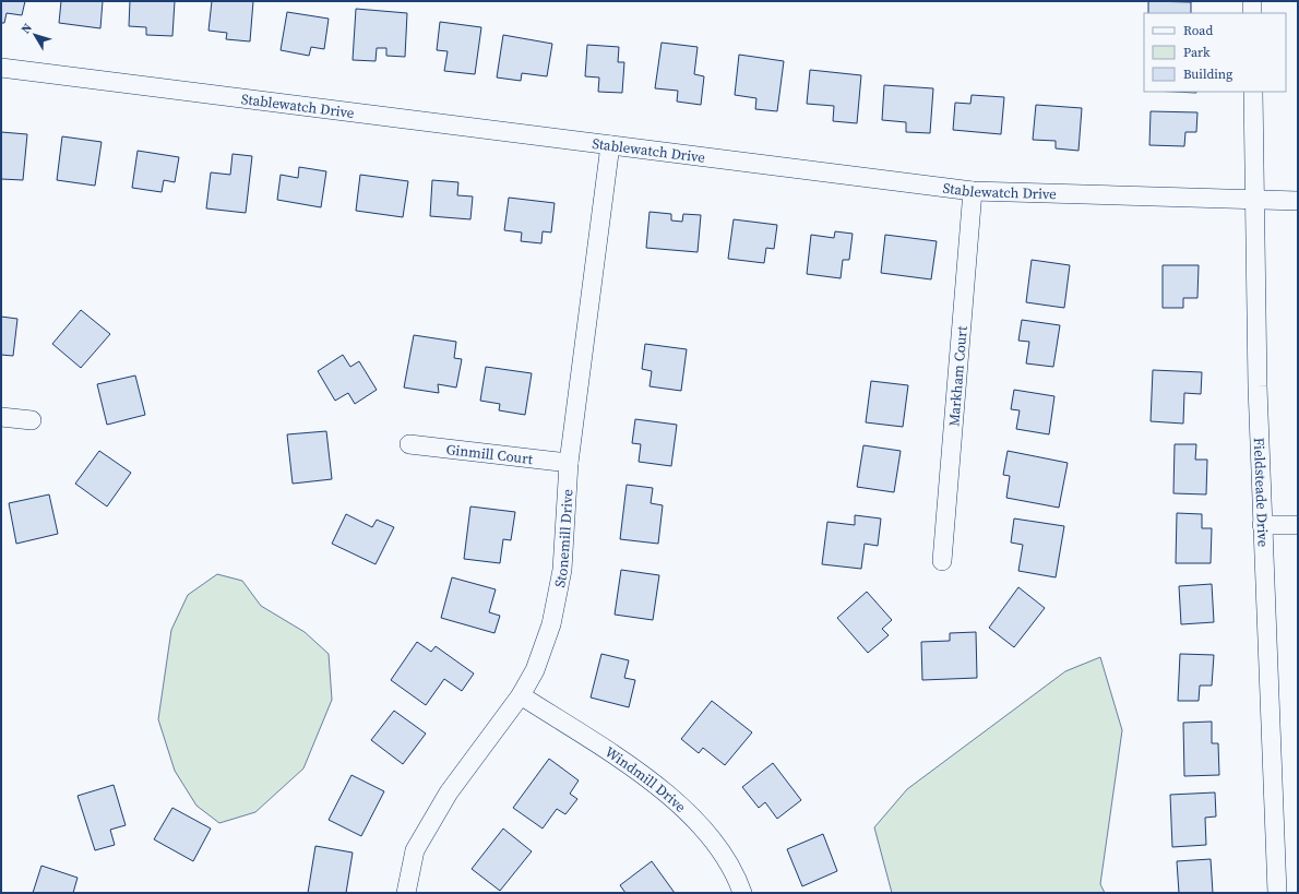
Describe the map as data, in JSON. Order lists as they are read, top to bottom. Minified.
{"streets":{"street":["Stablewatch Drive","Markham Court","Ginmill Court","Fieldsteade Drive","Stonemill Drive","Windmill Drive"]},"crossings":[["Stablewatch Drive","Markham Court"],["Stablewatch Drive","Fieldsteade Drive"],["Stablewatch Drive","Stonemill Drive"],["Ginmill Court","Stonemill Drive"],["Stonemill Drive","Windmill Drive"]],"legend":["Road","Park","Building"],"north":"top left"}
